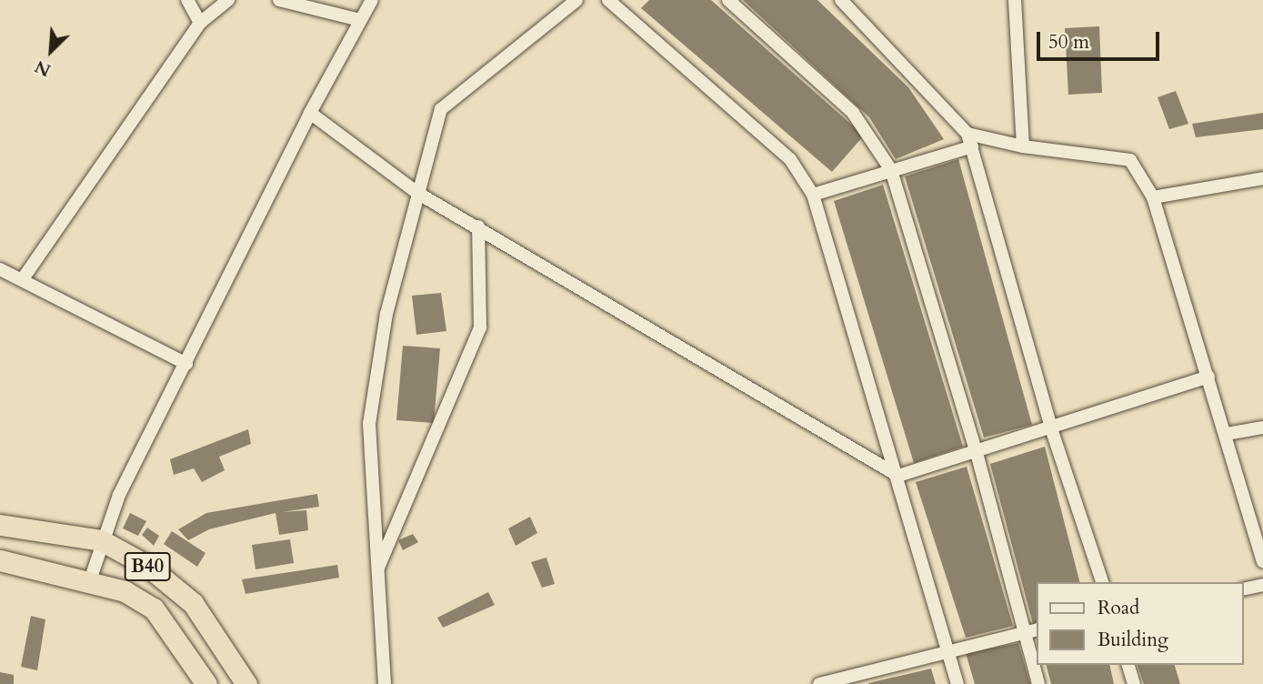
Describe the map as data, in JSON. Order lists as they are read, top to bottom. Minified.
{"streets":{"highway":["B40"]},"legend":["Road","Building"],"scale_bar":"50 m","north":"bottom left"}
